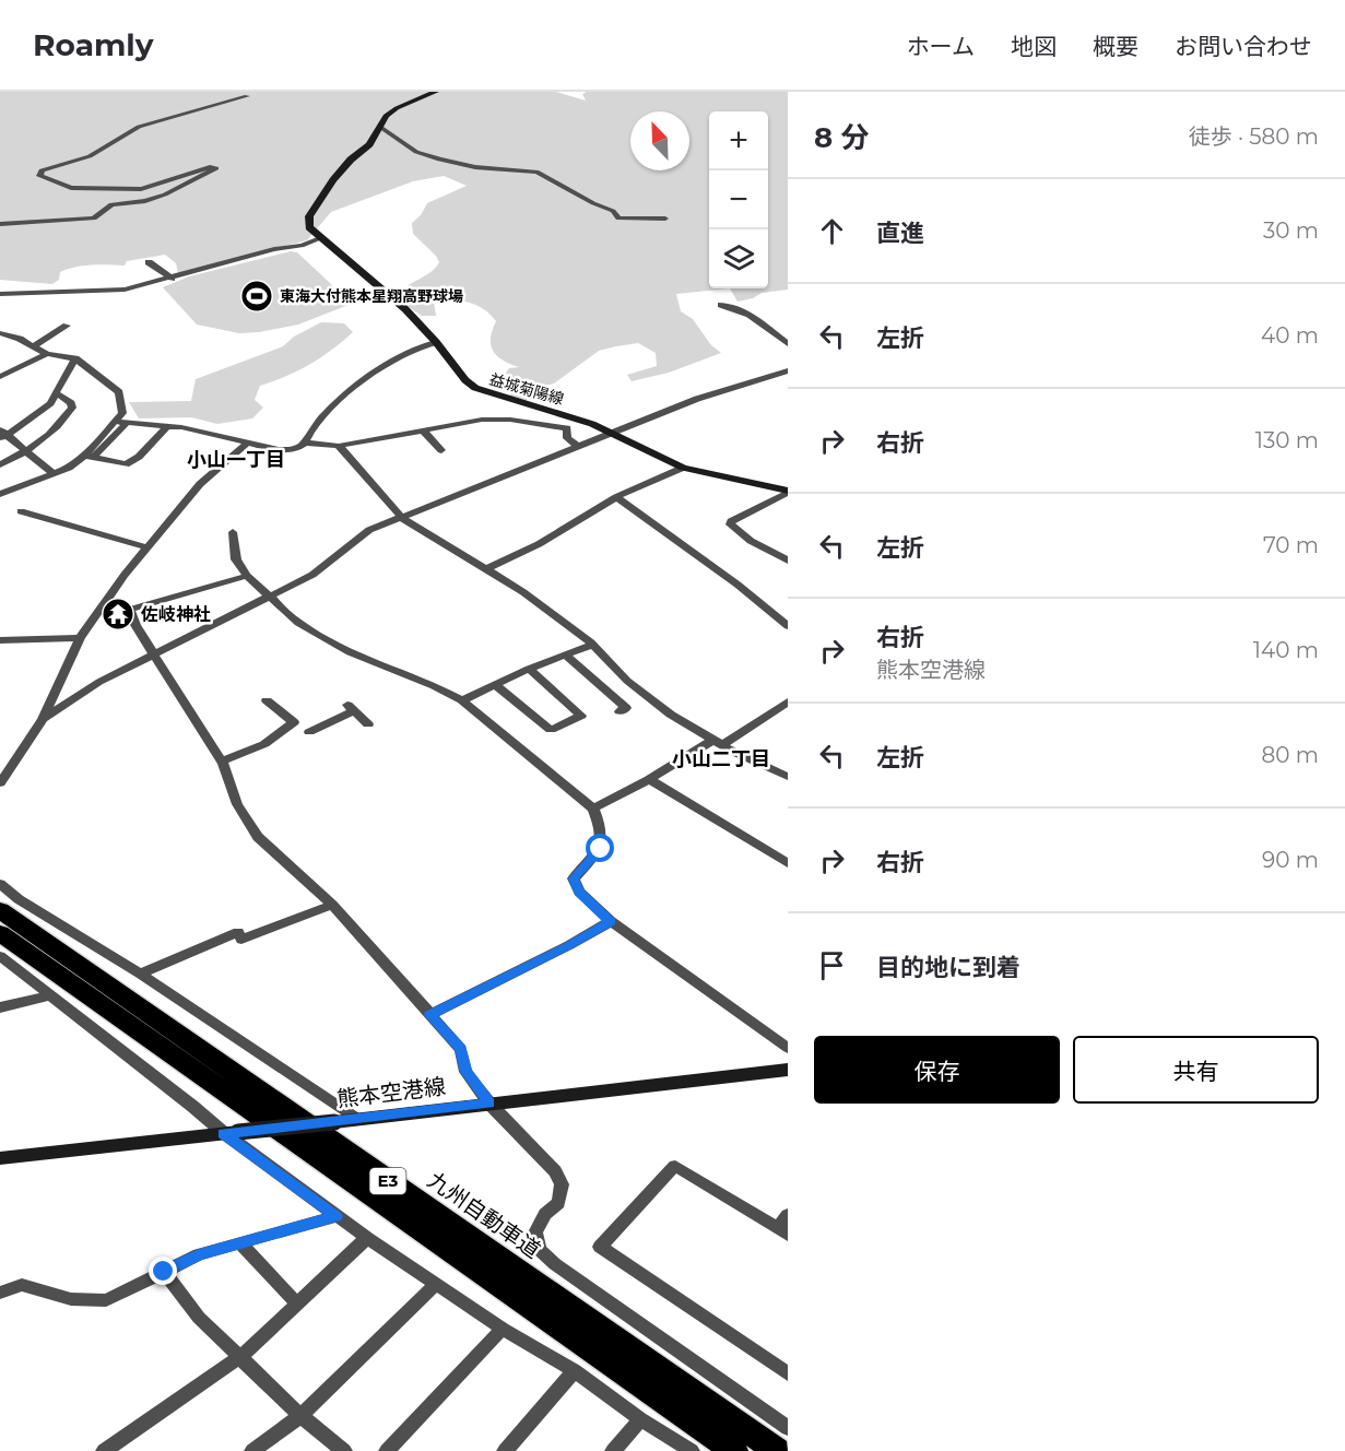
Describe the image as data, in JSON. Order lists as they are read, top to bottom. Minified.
{"streets":{"highway":["E3","九州自動車道"],"main road":["益城菊陽線","熊本空港線"]},"districts":["小山一丁目","小山二丁目"],"places":{"sports":["東海大付熊本星翔高野球場"],"temple":["佐岐神社"]},"north":"top left","page":{"header":"Roamly","nav":["ホーム","地図","概要","お問い合わせ"],"heading":["8 分","徒歩 · 580 m"],"map_buttons":["+","−"],"list":[["直進","30 m"],["左折","40 m"],["右折","130 m"],["左折","70 m"],["右折","熊本空港線","140 m"],["左折","80 m"],["右折","90 m"],"目的地に到着"],"buttons":["保存","共有"]}}
